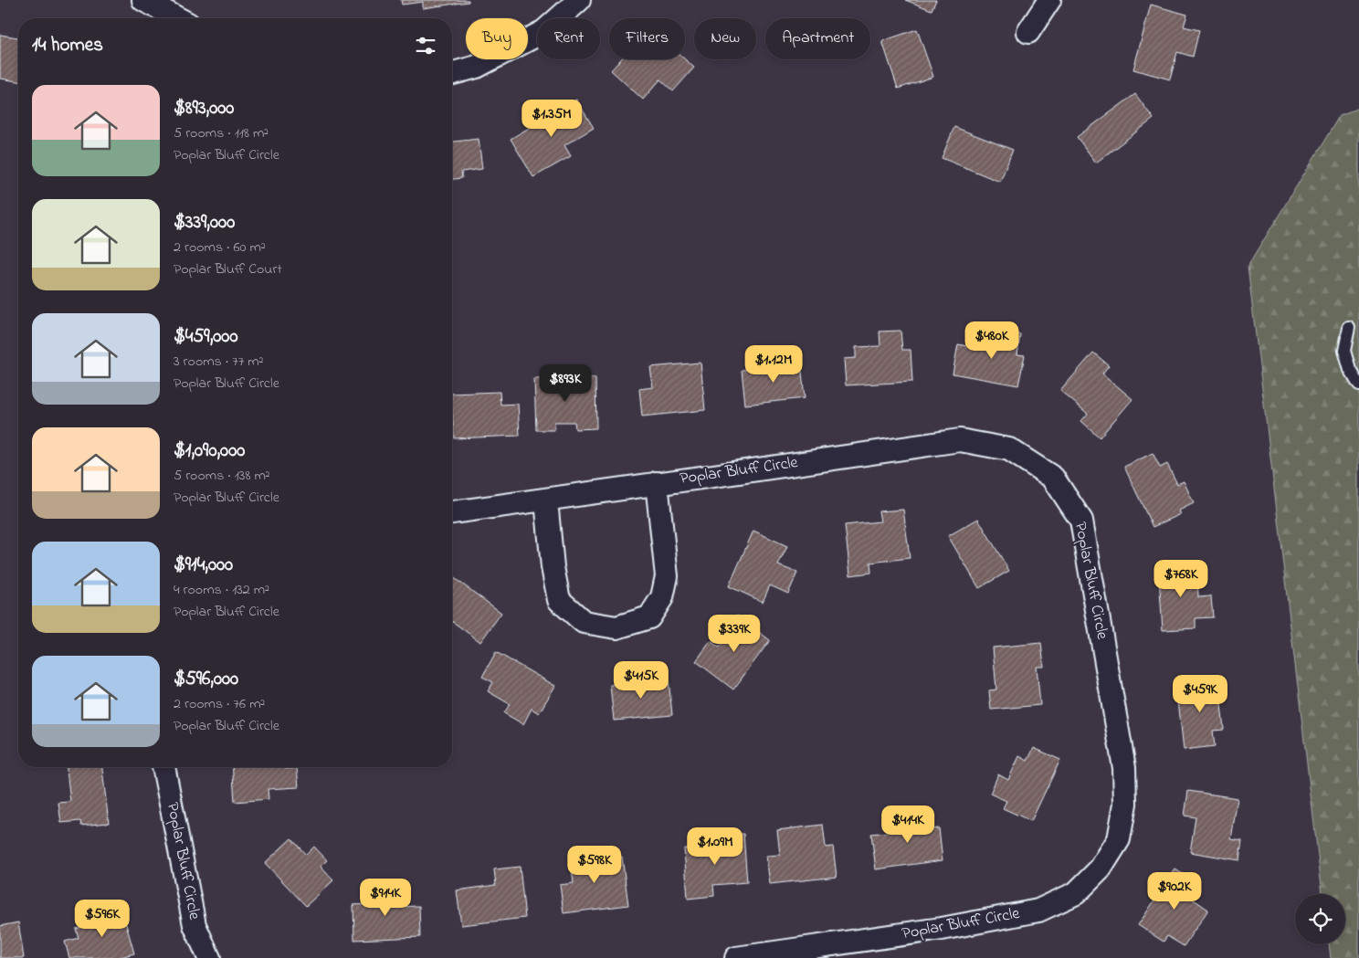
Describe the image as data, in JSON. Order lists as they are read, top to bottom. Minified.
{"streets":{"street":["Poplar Bluff Circle"]},"page":{"chip":["Buy","Rent","Filters","New","Apartment"],"heading":"14 homes","list":[{"name":"$893,000","note":"5 rooms · 118 m² · Poplar Bluff Circle"},{"name":"$339,000","note":"2 rooms · 60 m² · Poplar Bluff Court"},{"name":"$459,000","note":"3 rooms · 77 m² · Poplar Bluff Circle"},{"name":"$1,090,000","note":"5 rooms · 138 m² · Poplar Bluff Circle"},{"name":"$914,000","note":"4 rooms · 132 m² · Poplar Bluff Circle"},{"name":"$596,000","note":"2 rooms · 76 m² · Poplar Bluff Circle"}],"price":["$1.35M","$480K","$1.12M","$893K","$768K","$339K","$415K","$459K","$414K","$1.09M","$598K","$902K","$914K","$596K"]}}
